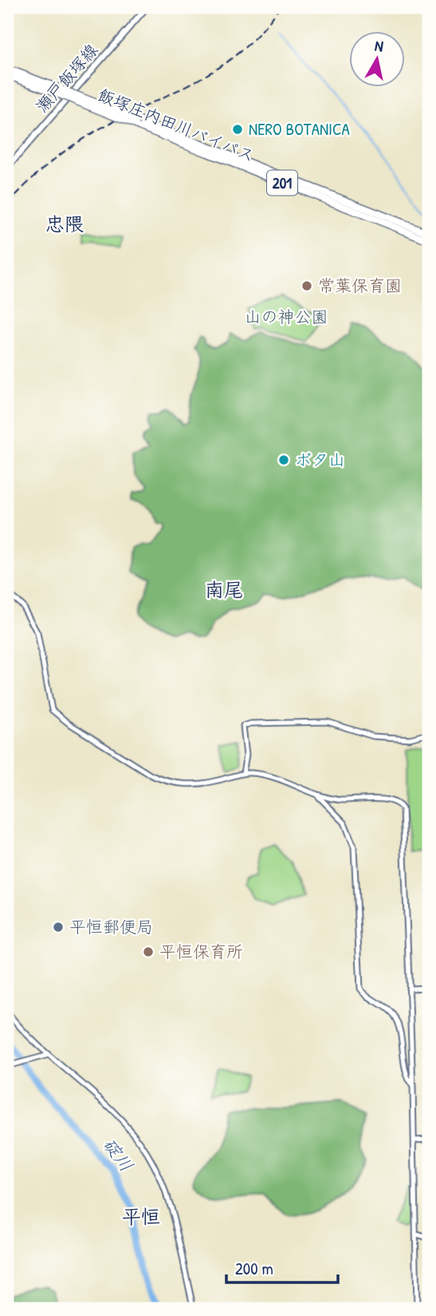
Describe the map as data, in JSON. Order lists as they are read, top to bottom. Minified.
{"streets":{"highway":["飯塚庄内田川バイパス","201"],"main road":["瀬戸飯塚線"]},"districts":["忠隈","南尾","平恒"],"water":["碇川"],"parks":["山の神公園"],"places":["NERO BOTANICA","常葉保育園","ボタ山","平恒郵便局","平恒保育所"],"scale_bar":"200 m","north":"top"}
